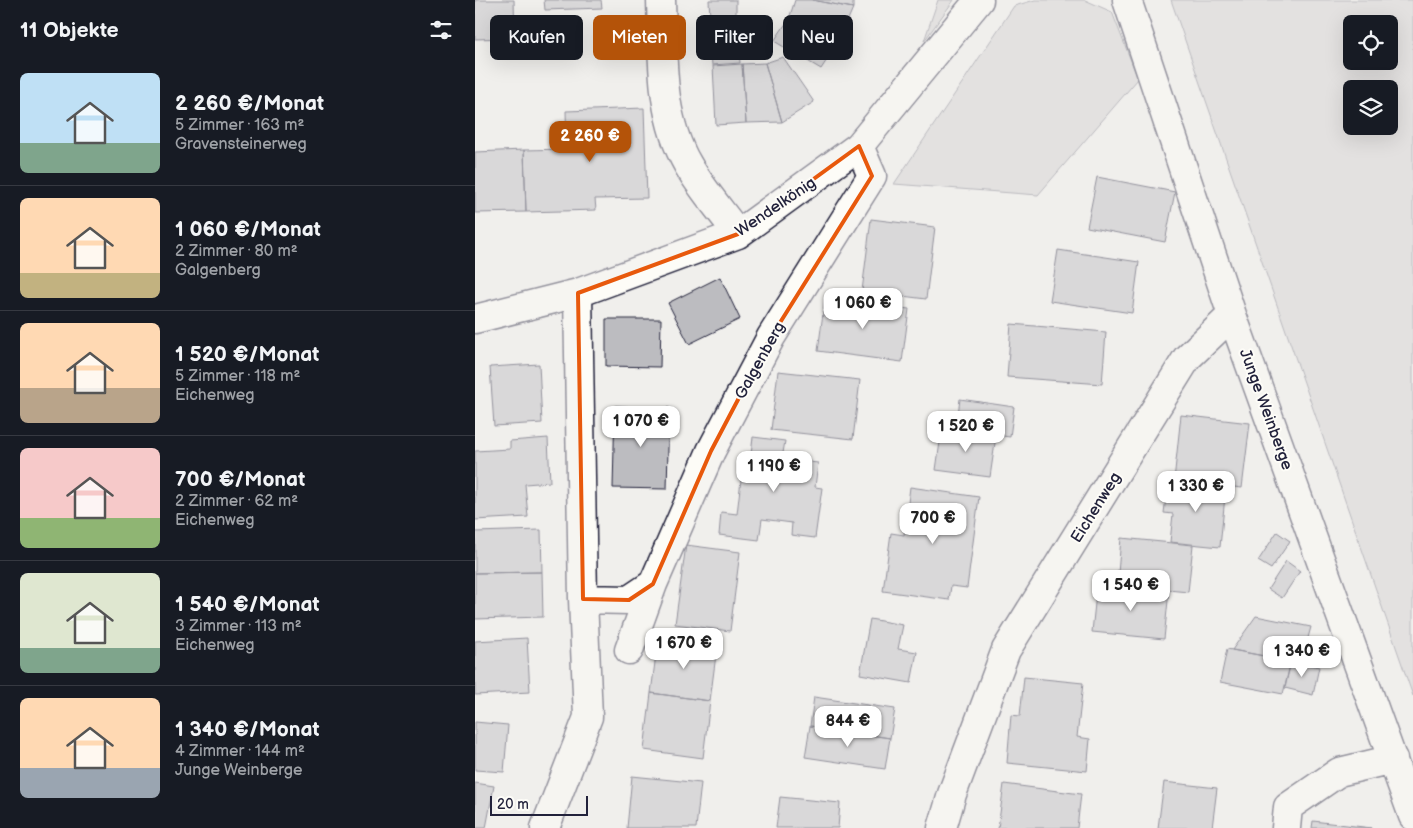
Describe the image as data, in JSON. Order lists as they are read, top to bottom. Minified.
{"streets":{"street":["Wendelkönig","Galgenberg","Junge Weinberge","Eichenweg"]},"crossings":[["Wendelkönig","Galgenberg"],["Junge Weinberge","Eichenweg"]],"scale_bar":"20 m","page":{"heading":"11 Objekte","chip":["Kaufen","Mieten","Filter","Neu"],"list":[{"name":"2 260 €/Monat","note":"5 Zimmer · 163 m² · Gravensteinerweg"},{"name":"1 060 €/Monat","note":"2 Zimmer · 80 m² · Galgenberg"},{"name":"1 520 €/Monat","note":"5 Zimmer · 118 m² · Eichenweg"},{"name":"700 €/Monat","note":"2 Zimmer · 62 m² · Eichenweg"},{"name":"1 540 €/Monat","note":"3 Zimmer · 113 m² · Eichenweg"},{"name":"1 340 €/Monat","note":"4 Zimmer · 144 m² · Junge Weinberge"}],"price":["2 260 €","1 060 €","1 070 €","1 520 €","1 190 €","1 330 €","700 €","1 540 €","1 670 €","1 340 €","844 €"],"scale":"20 m"}}
